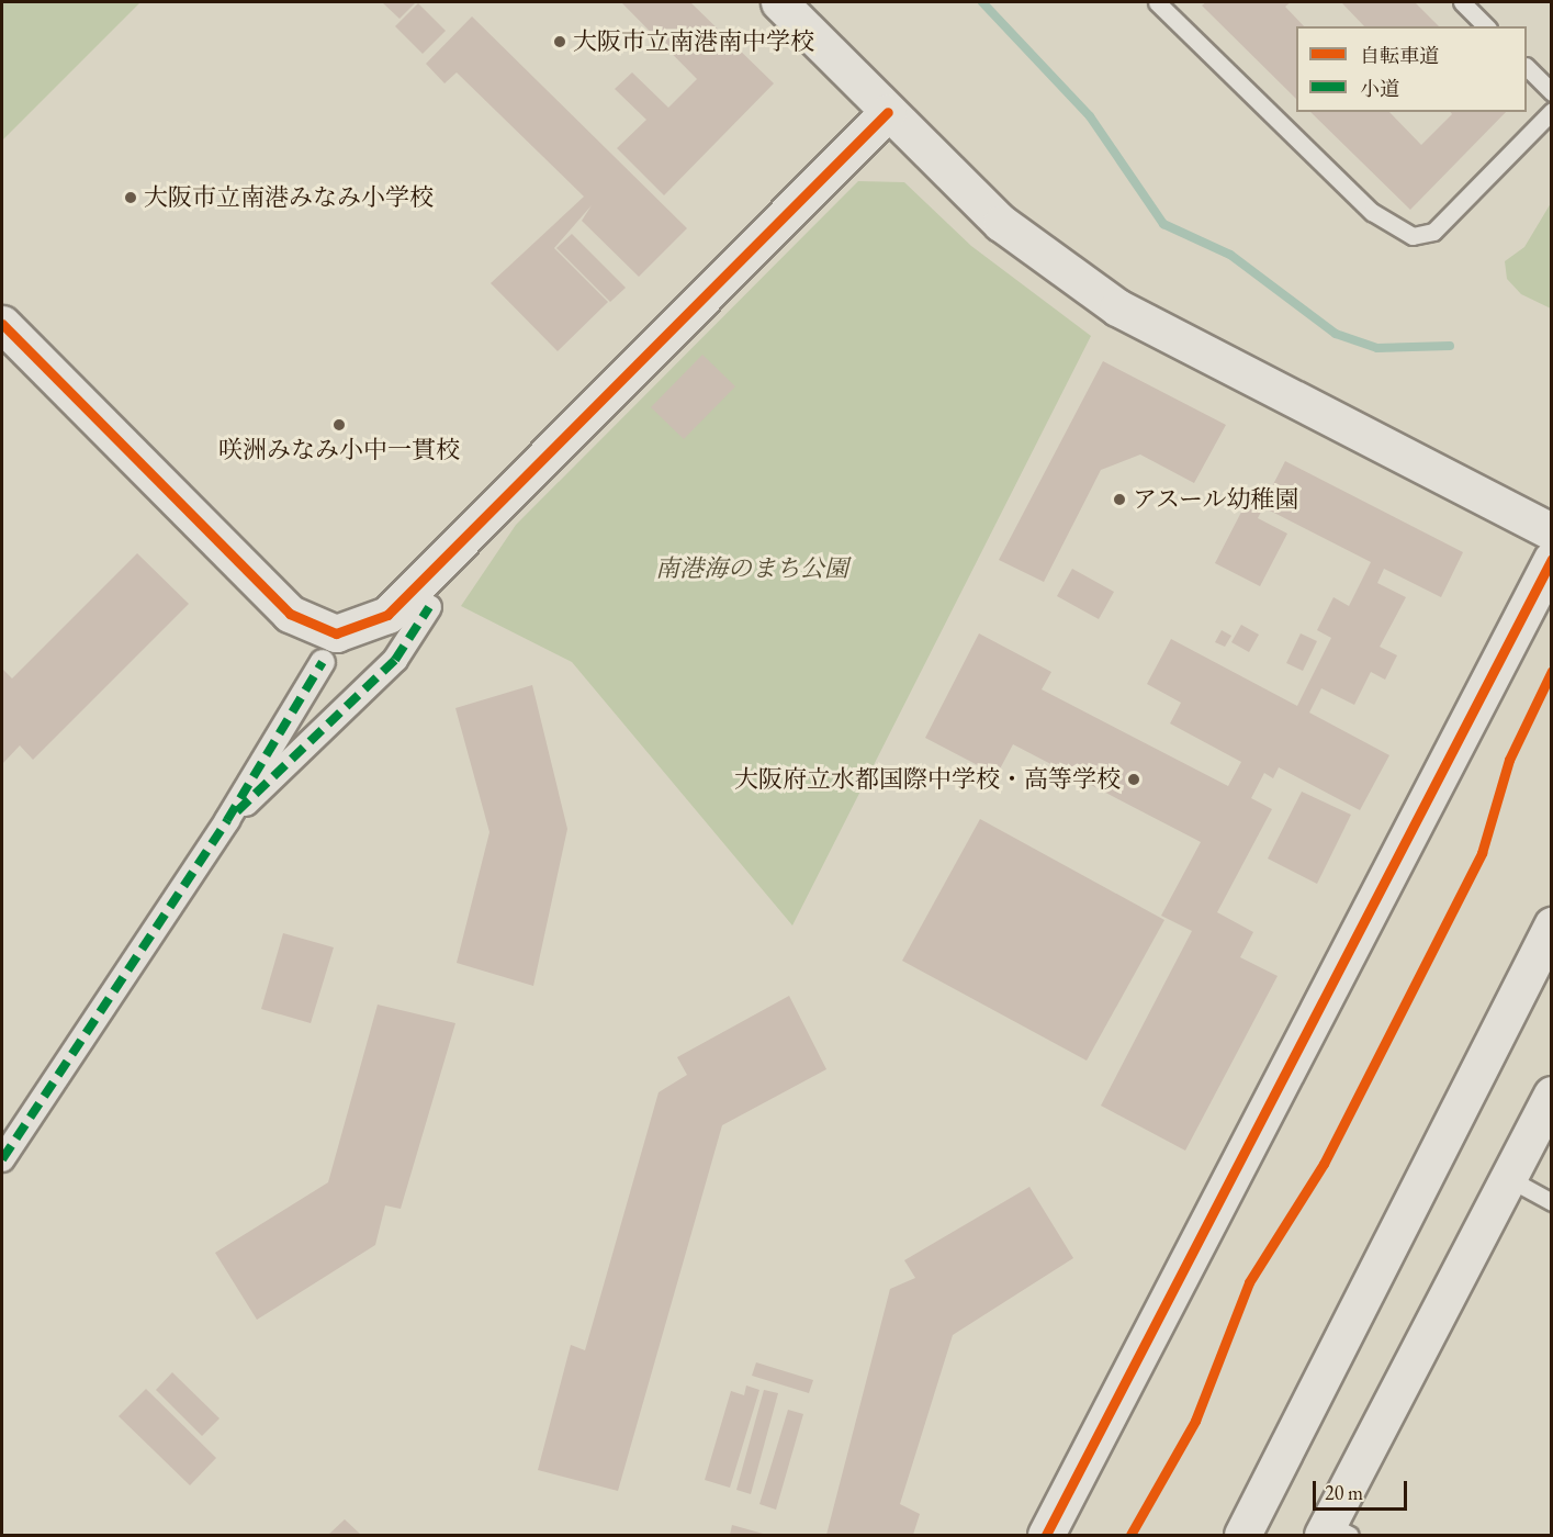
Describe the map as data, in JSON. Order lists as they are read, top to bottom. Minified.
{"parks":["南港海のまち公園"],"places":["大阪市立南港南中学校","大阪市立南港みなみ小学校","咲洲みなみ小中一貫校","アスール幼稚園","大阪府立水都国際中学校・高等学校"],"legend":["自転車道","小道"],"scale_bar":"20 m"}
